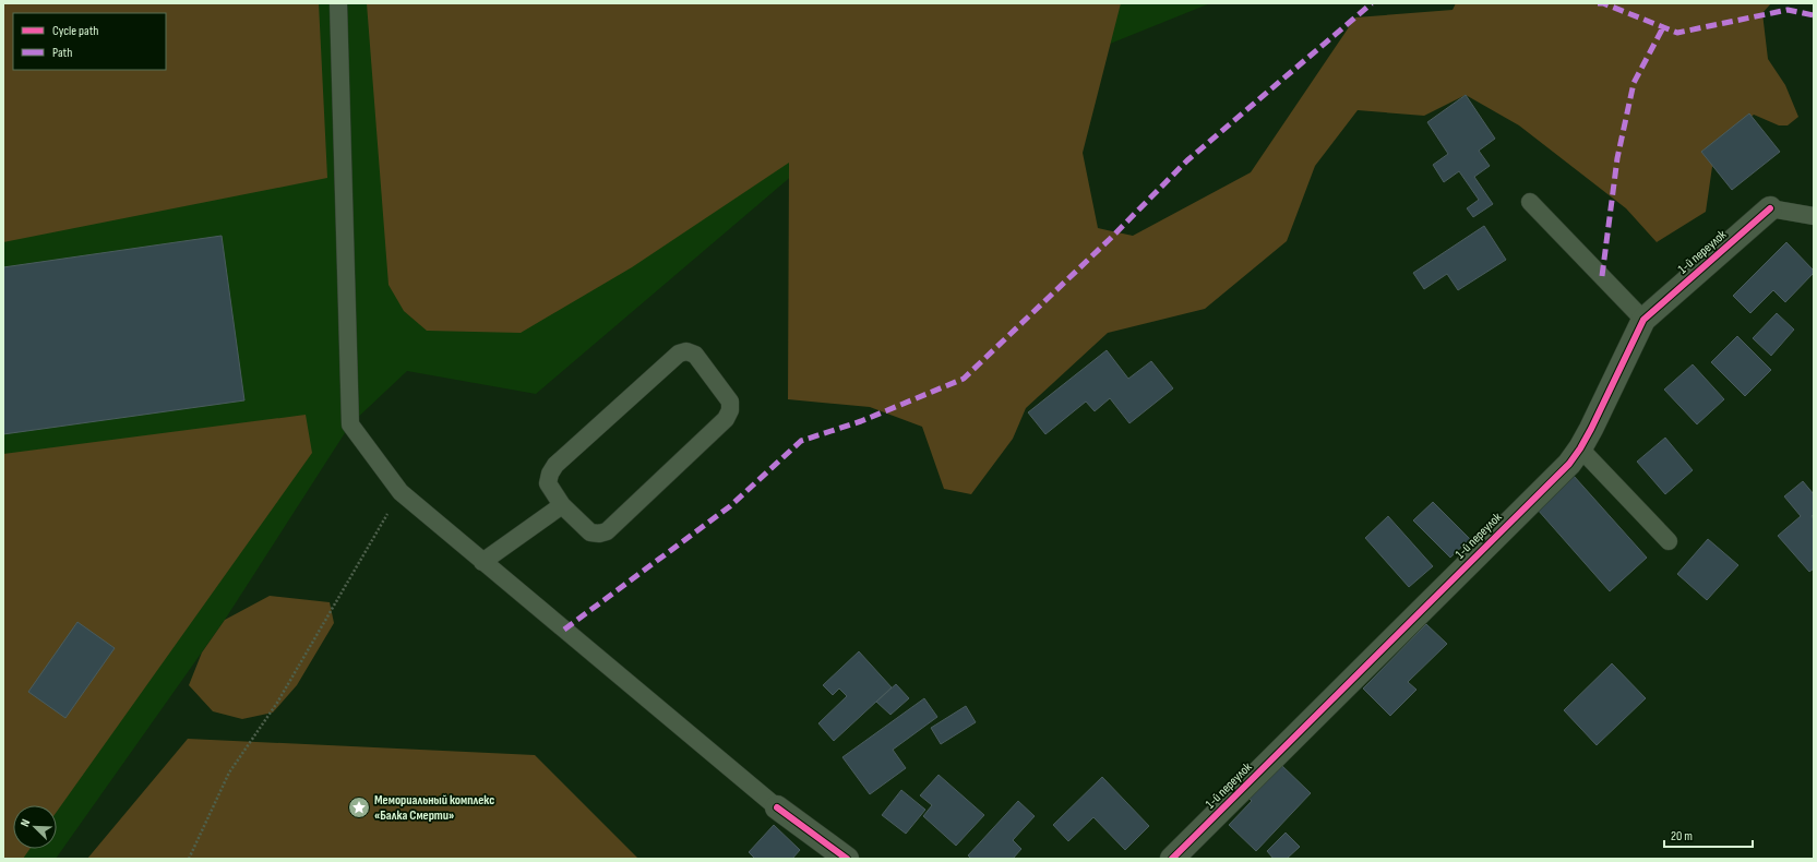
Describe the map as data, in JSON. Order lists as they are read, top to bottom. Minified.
{"streets":{"street":["1-й переулок"]},"places":{"place":["Мемориальный комплекс «Балка Смерти»"]},"legend":["Cycle path","Path"],"scale_bar":"20 m","north":"top left"}
